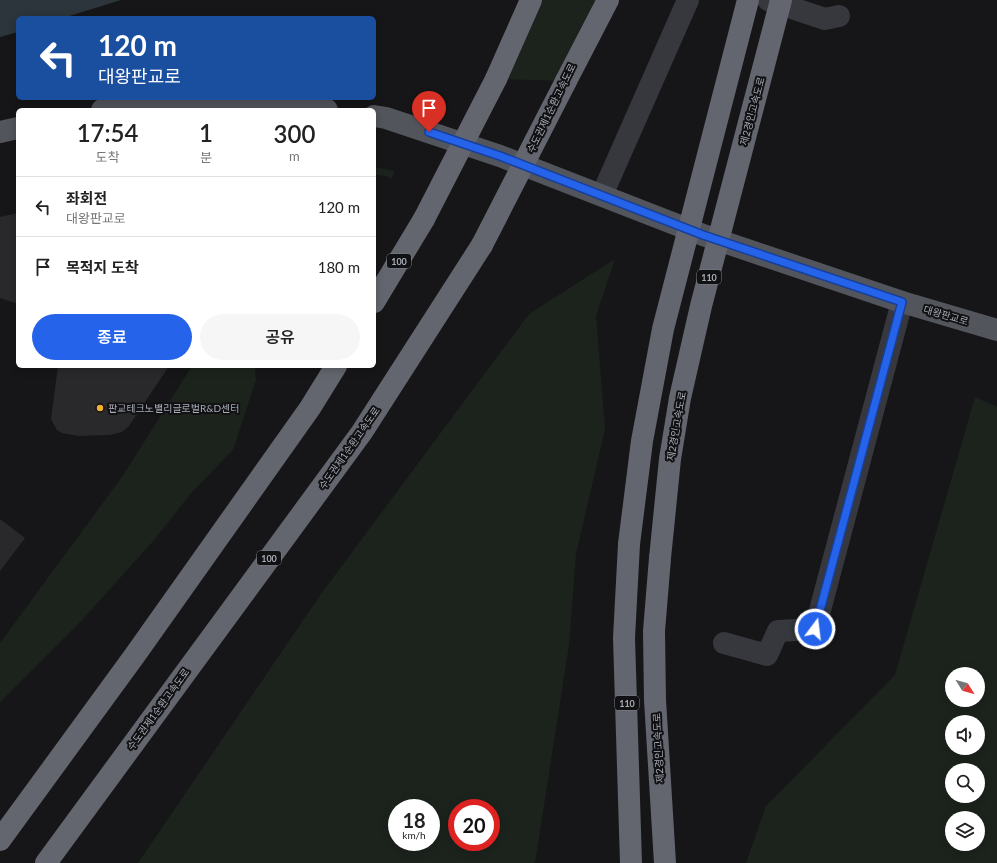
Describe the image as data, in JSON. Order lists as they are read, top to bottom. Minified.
{"streets":{"highway":["수도권제1순환고속도로","제2경인고속도로","100","110"],"main road":["대왕판교로"]},"places":["판교테크노밸리글로벌R&D센터"],"north":"bottom right","page":{"turn":["120 m","대왕판교로"],"eta":["17:54","도착","1","분","300","m"],"list":[{"name":"좌회전","note":"대왕판교로","value":"120 m"},{"name":"목적지 도착","value":"180 m"}],"buttons":["종료","공유"],"speed":"18 km/h","limit":"20"}}
